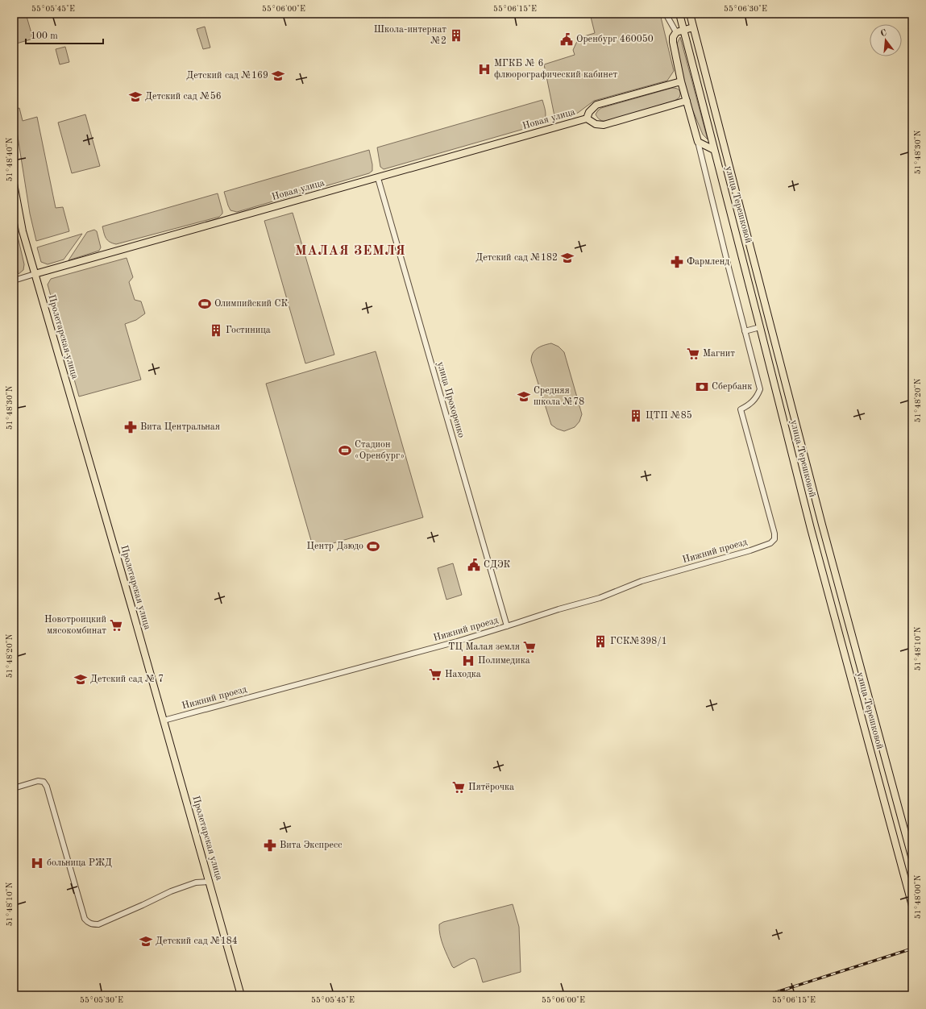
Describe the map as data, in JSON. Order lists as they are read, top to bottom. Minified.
{"streets":{"main road":["Новая улица","улица Терешковой","Пролетарская улица"],"street":["улица Прохоренко","Нижний проезд"]},"crossings":[["Новая улица","Пролетарская улица"],["Новая улица","улица Прохоренко"],["Пролетарская улица","Нижний проезд"],["улица Прохоренко","Нижний проезд"]],"districts":["МАЛАЯ ЗЕМЛЯ"],"places":{"building":["Школа-интернат №2","Гостиница","ЦТП №85","ГСК№398/1"],"public building":["Оренбург 460050","СДЭК"],"hospital":["МГКБ № 6 флюорографический кабинет","Полимедика","больница РЖД"],"school or university":["Детский сад №169","Детский сад №56","Детский сад №182","Средняя школа №78","Детский сад № 7","Детский сад №184"],"pharmacy":["Фармленд","Вита Центральная","Вита Экспресс"],"sports":["Олимпийский СК","Стадион «Оренбург»","Центр Дзюдо"],"supermarket":["Магнит","Новотроицкий мясокомбинат","ТЦ Малая земля","Находка","Пятёрочка"],"bank":["Сбербанк"]},"scale_bar":"100 m","north":"top","coordinates":["55°05'45\"E","55°06'00\"E","55°06'15\"E","55°06'30\"E","51°48'30\"N","51°48'40\"N","51°48'20\"N","51°48'10\"N","51°48'00\"N","55°05'30\"E"]}
